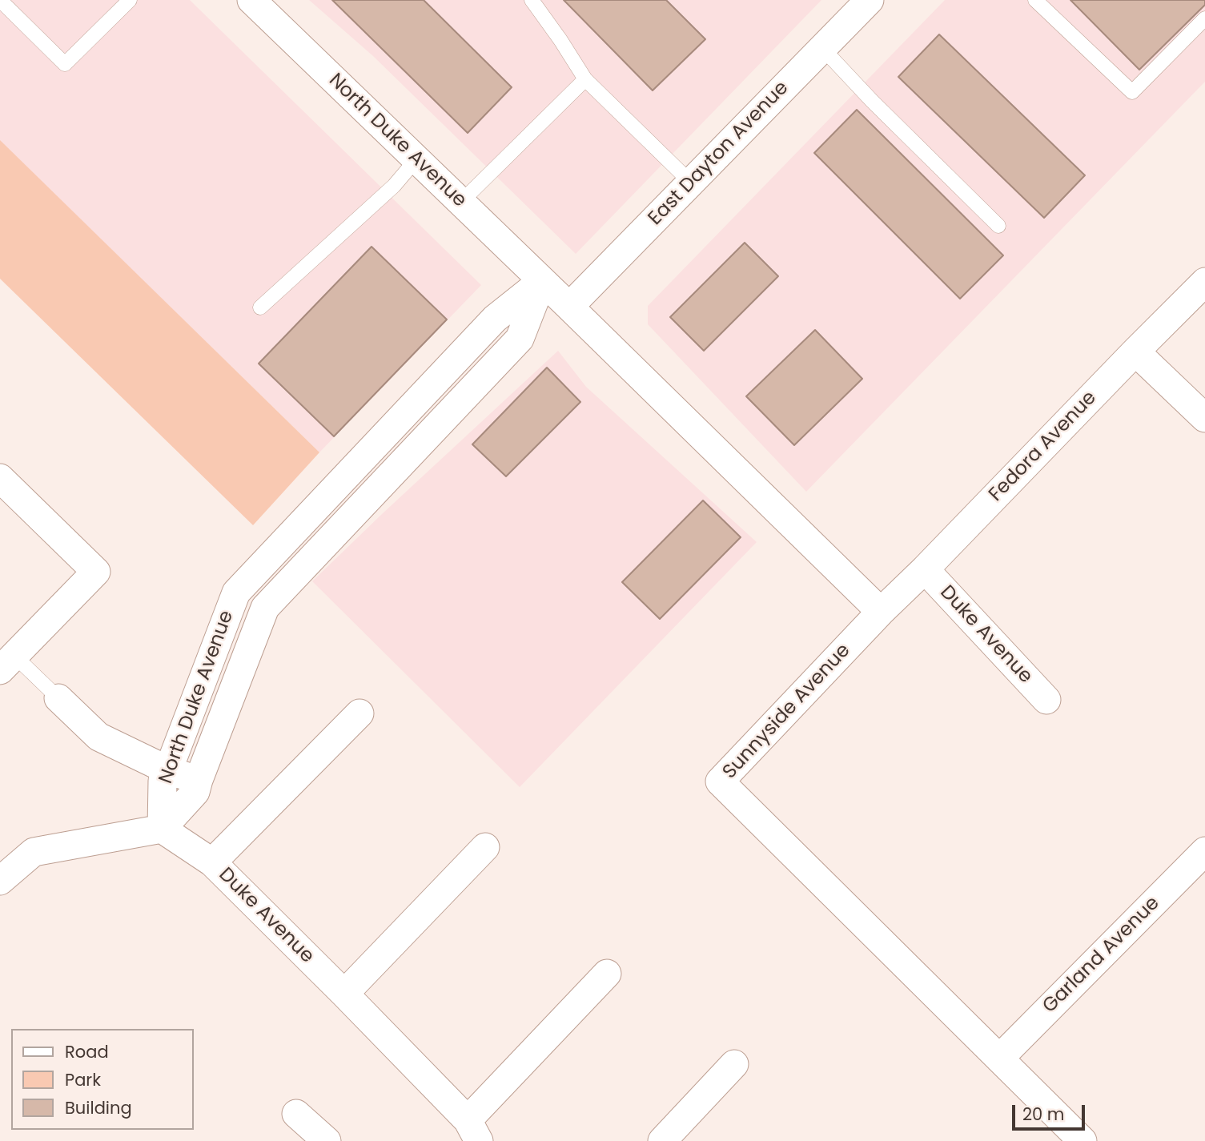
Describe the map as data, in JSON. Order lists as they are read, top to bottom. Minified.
{"streets":{"street":["North Duke Avenue","East Dayton Avenue","Fedora Avenue","Duke Avenue","Sunnyside Avenue","Garland Avenue"]},"crossings":[["North Duke Avenue","East Dayton Avenue"],["North Duke Avenue","Duke Avenue"],["Fedora Avenue","Duke Avenue"],["Fedora Avenue","Sunnyside Avenue"],["Sunnyside Avenue","Garland Avenue"]],"legend":["Road","Park","Building"],"scale_bar":"20 m"}
